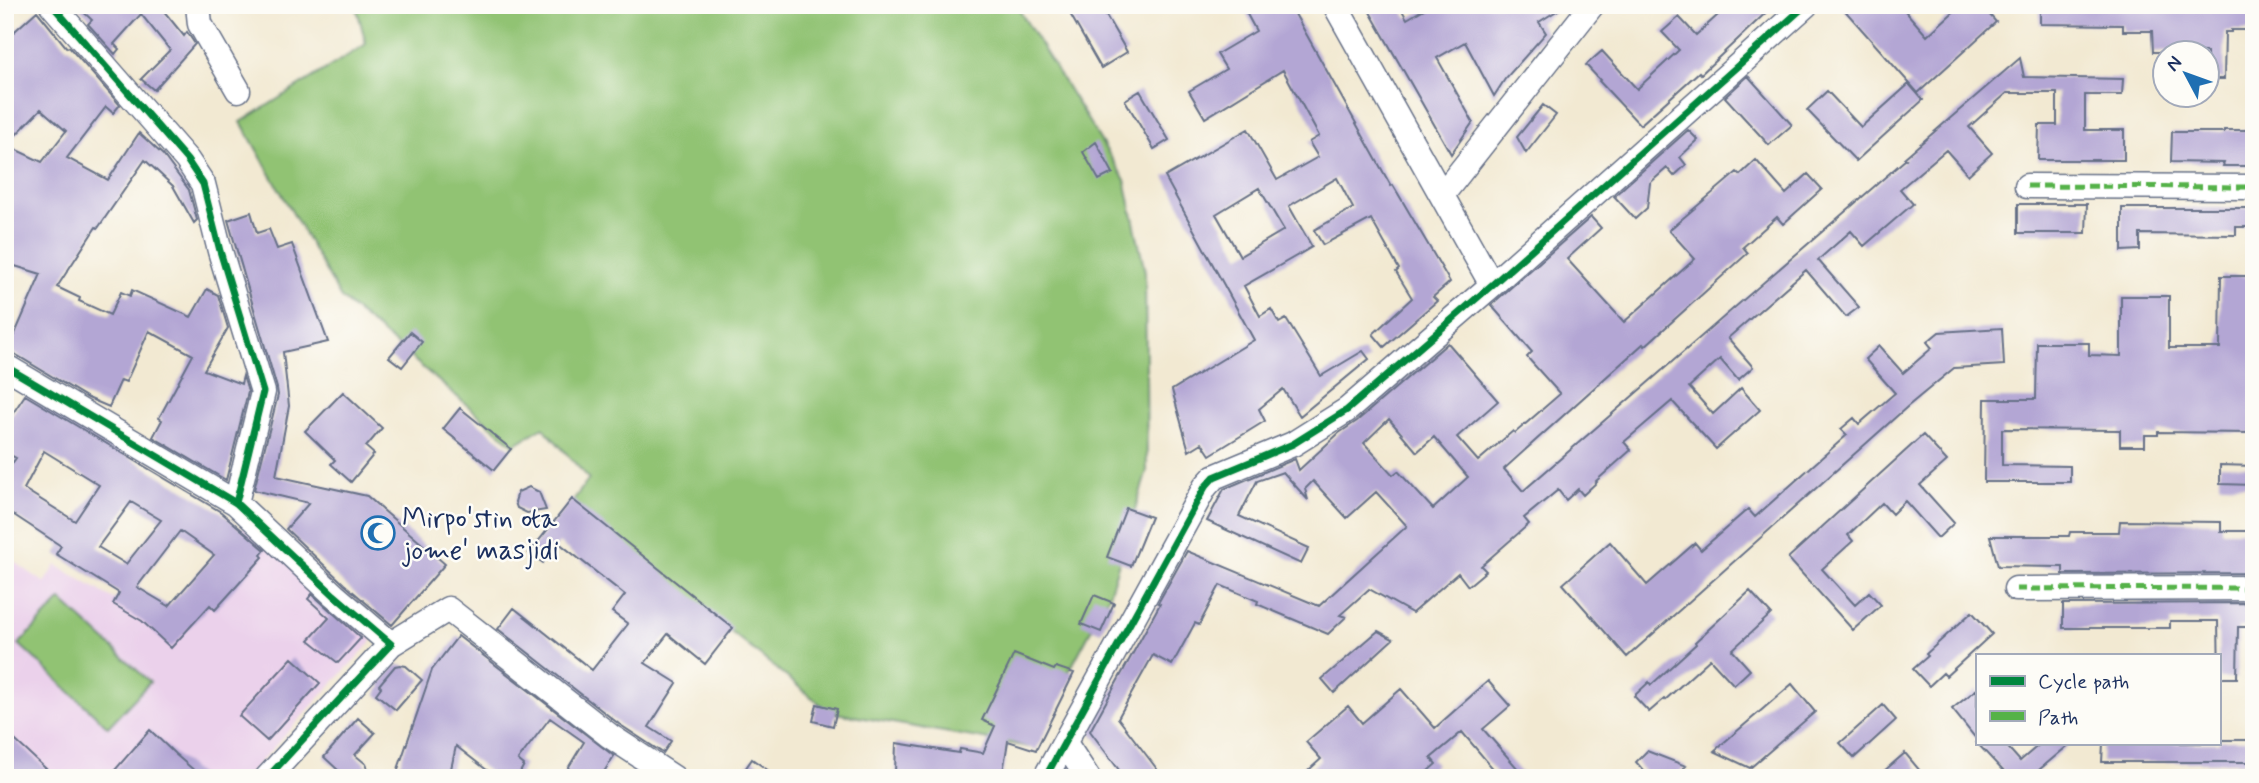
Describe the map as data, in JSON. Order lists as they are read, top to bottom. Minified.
{"places":{"mosque":["Mirpo'stin ota jome' masjidi"]},"legend":["Cycle path","Path"],"north":"top left"}
